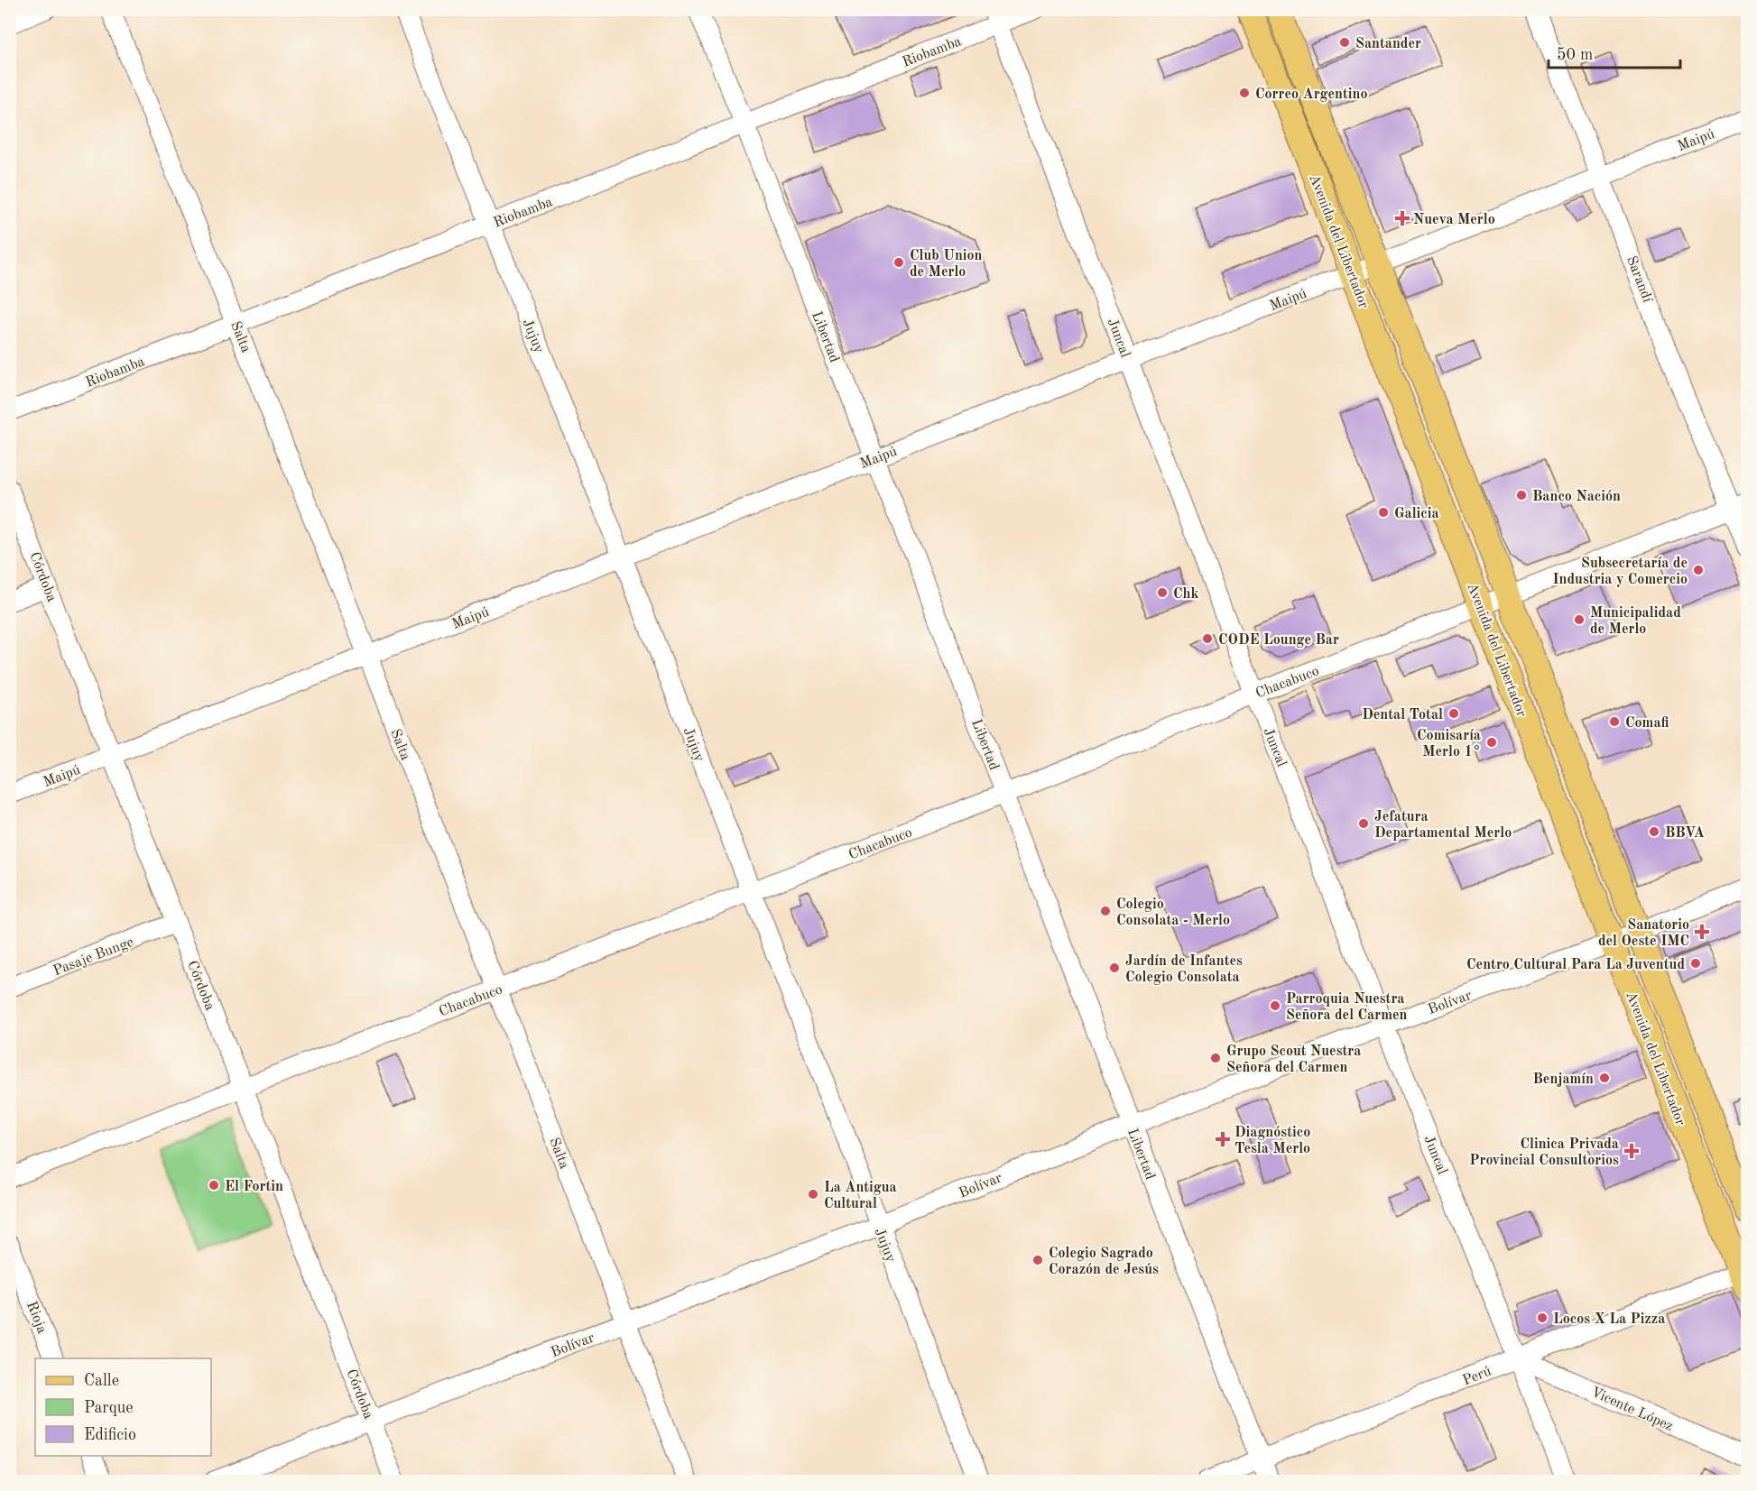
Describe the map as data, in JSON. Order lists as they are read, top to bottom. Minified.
{"streets":{"main road":["Avenida del Libertador"],"street":["Riobamba","Maipú","Sarandí","Jujuy","Salta","Libertad","Juncal","Córdoba","Chacabuco","Pasaje Bunge","Bolívar","Rioja","Perú","Vicente López"]},"crossings":[["Riobamba","Jujuy"],["Riobamba","Salta"],["Riobamba","Libertad"],["Riobamba","Juncal"],["Maipú","Avenida del Libertador"],["Maipú","Sarandí"],["Maipú","Jujuy"],["Maipú","Salta"],["Maipú","Libertad"],["Maipú","Juncal"],["Maipú","Córdoba"],["Avenida del Libertador","Chacabuco"],["Avenida del Libertador","Bolívar"],["Avenida del Libertador","Perú"],["Sarandí","Chacabuco"],["Jujuy","Chacabuco"],["Jujuy","Bolívar"],["Salta","Chacabuco"],["Salta","Bolívar"],["Libertad","Chacabuco"],["Libertad","Bolívar"],["Libertad","Perú"],["Juncal","Chacabuco"],["Juncal","Bolívar"],["Juncal","Perú"],["Juncal","Vicente López"],["Córdoba","Chacabuco"],["Córdoba","Pasaje Bunge"],["Córdoba","Bolívar"],["Perú","Vicente López"]],"places":{"other":["Santander","Correo Argentino","Club Union de Merlo","Banco Nación","Galicia","Subsecretaría de Industria y Comercio","Chk","Municipalidad de Merlo","CODE Lounge Bar","Dental Total","Comafi","Comisaría Merlo 1°","Jefatura Departamental Merlo","BBVA","Colegio Consolata - Merlo","Centro Cultural Para La Juventud","Jardín de Infantes Colegio Consolata","Parroquia Nuestra Señora del Carmen","Grupo Scout Nuestra Señora del Carmen","Benjamín","El Fortin","La Antigua Cultural","Colegio Sagrado Corazón de Jesús","Locos X La Pizza"],"health":["Nueva Merlo","Sanatorio del Oeste IMC","Diagnóstico Tesla Merlo","Clinica Privada Provincial Consultorios"]},"legend":["Calle","Parque","Edificio"],"scale_bar":"50 m"}
